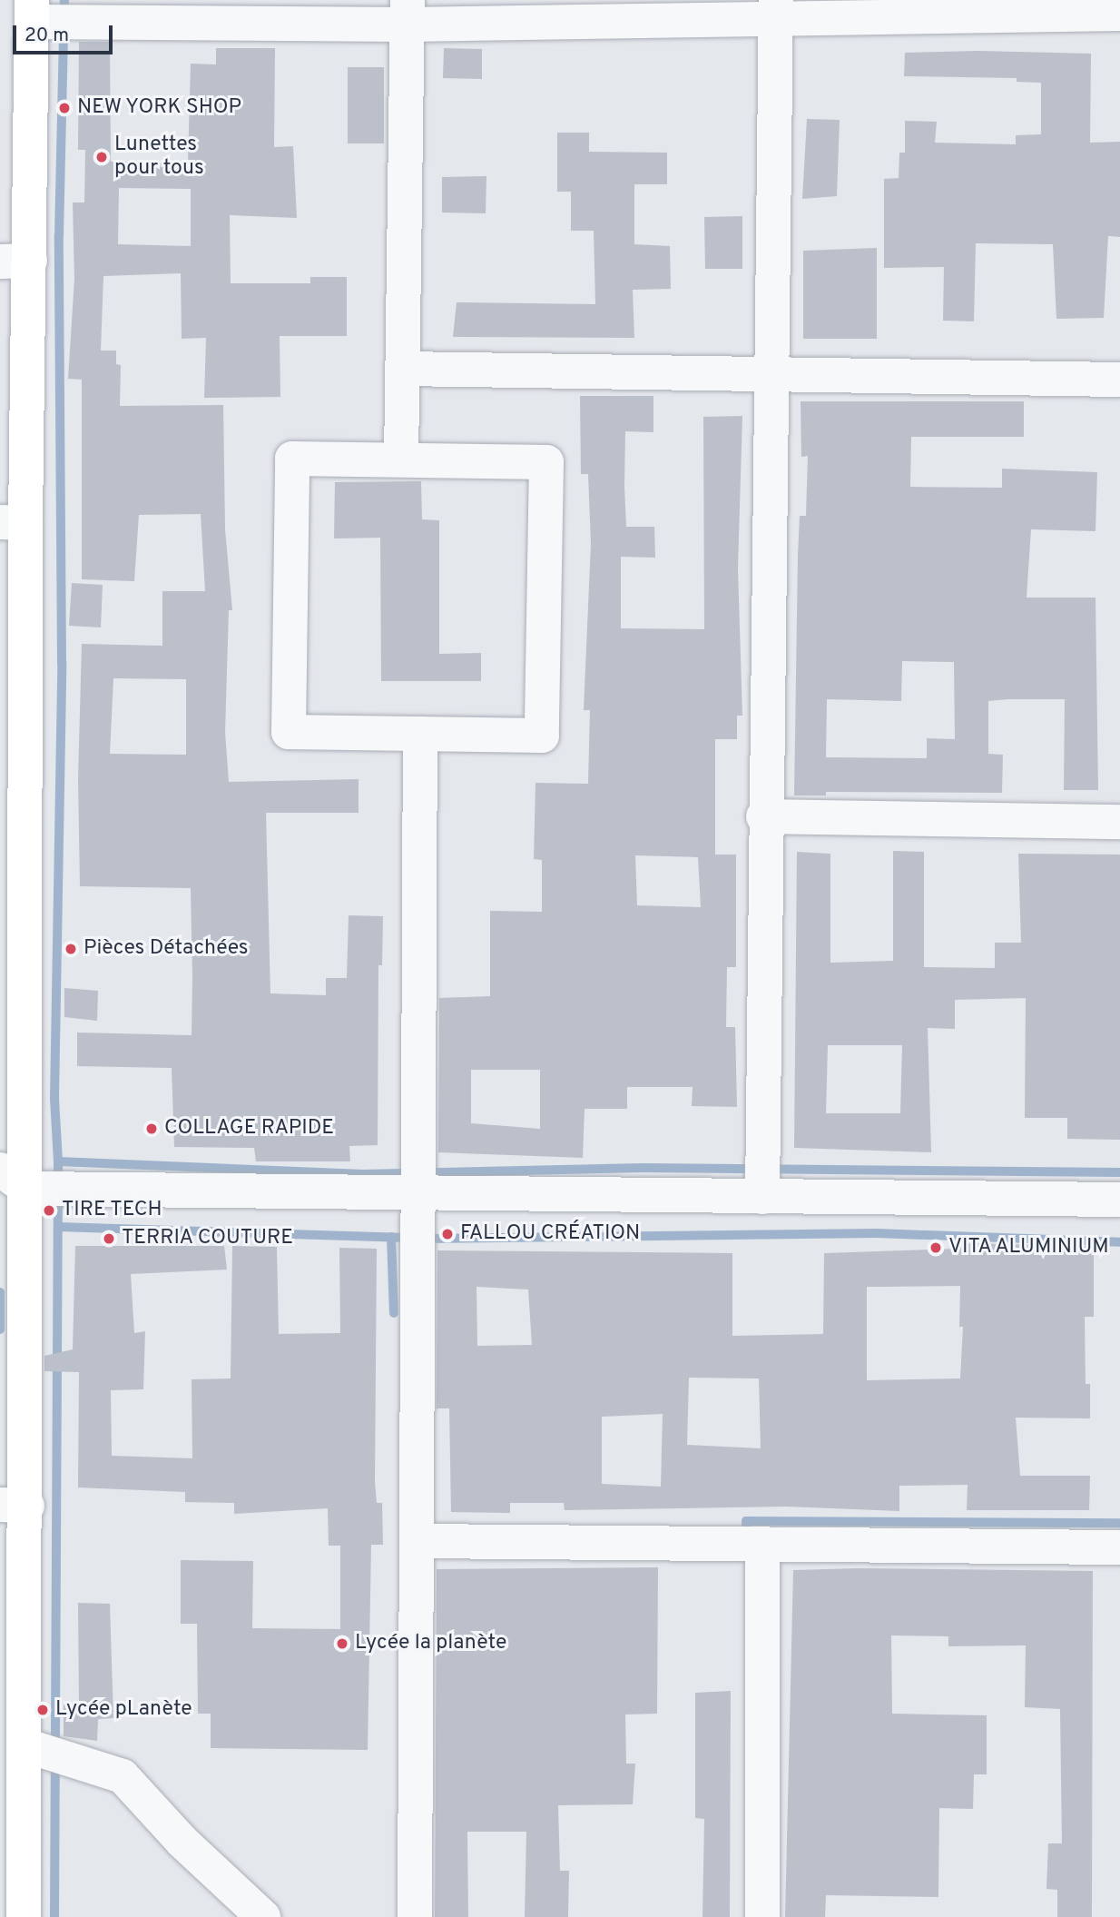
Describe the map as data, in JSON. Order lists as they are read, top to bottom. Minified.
{"places":["NEW YORK SHOP","Lunettes pour tous","Pièces Détachées","COLLAGE RAPIDE","TIRE TECH","FALLOU CRÉATION","TERRIA COUTURE","VITA ALUMINIUM","Lycée la planète","Lycée pLanète"],"scale_bar":"20 m"}
